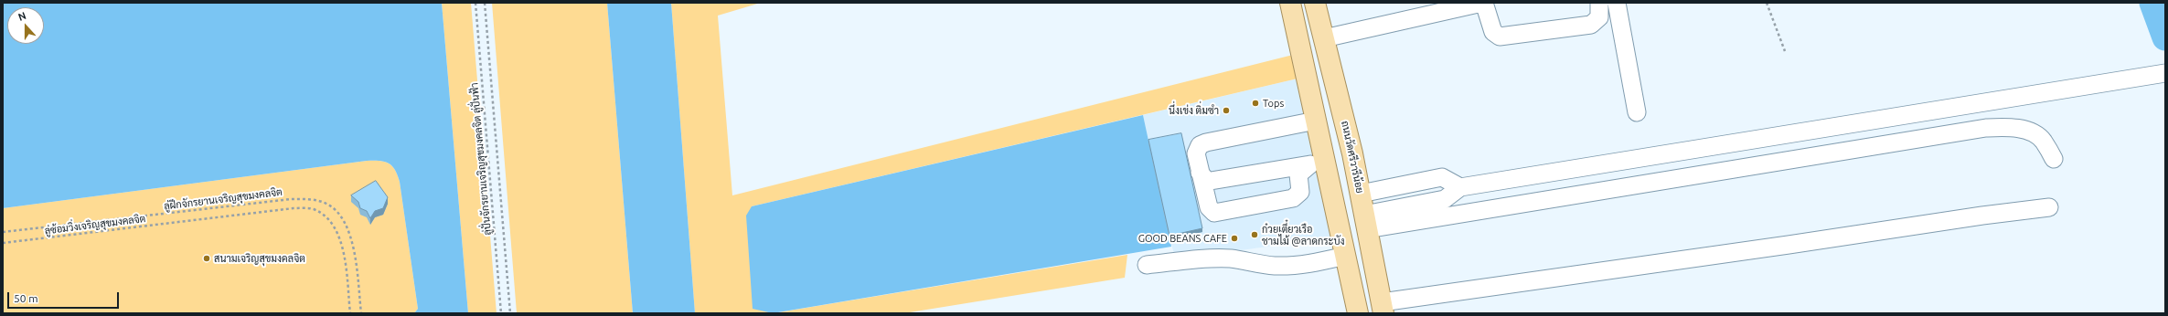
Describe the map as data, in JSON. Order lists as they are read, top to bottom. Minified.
{"streets":{"main road":["ถนนวัดศรีวารีน้อย"],"path":["ลู่ปั่นจักรยานเจริญสุขมงคลจิต ลู่ปั่นฟ้า","ลู่ฝึกจักรยานเจริญสุขมงคลจิต","ลู่ซ้อมวิ่งเจริญสุขมงคลจิต"]},"places":["Tops","นึ่งเข่ง ติ่มซำ","ก๋วยเตี๋ยวเรือ ชามไม้ @ลาดกระบัง","GOOD BEANS CAFE","สนามเจริญสุขมงคลจิต"],"scale_bar":"50 m","north":"top"}
